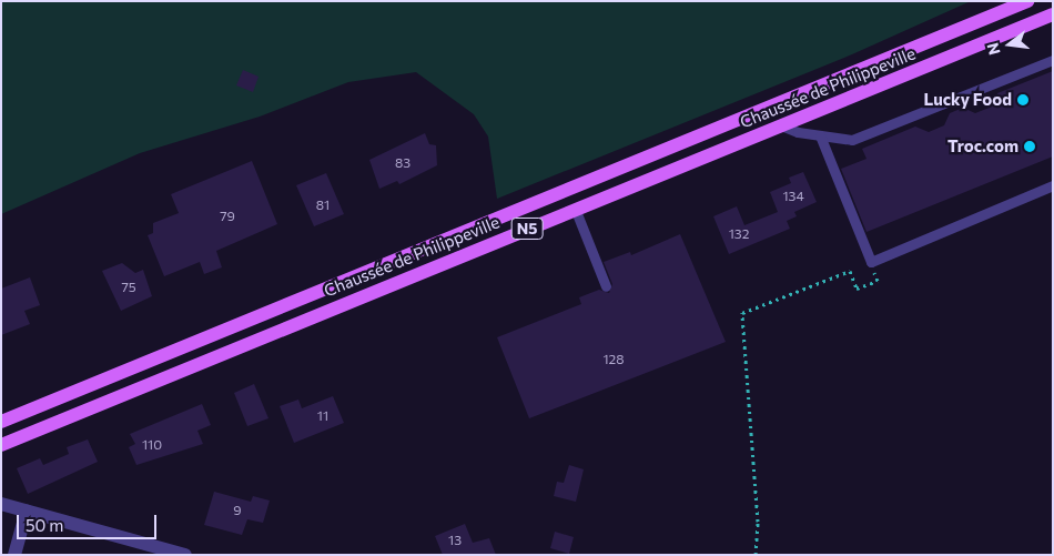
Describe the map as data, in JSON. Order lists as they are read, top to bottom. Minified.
{"streets":{"main road":["Chaussée de Philippeville","N5"]},"places":["Lucky Food","Troc.com"],"house_numbers":["83","134","81","79","132","75","128","11","110","9","13"],"scale_bar":"50 m","north":"left"}
